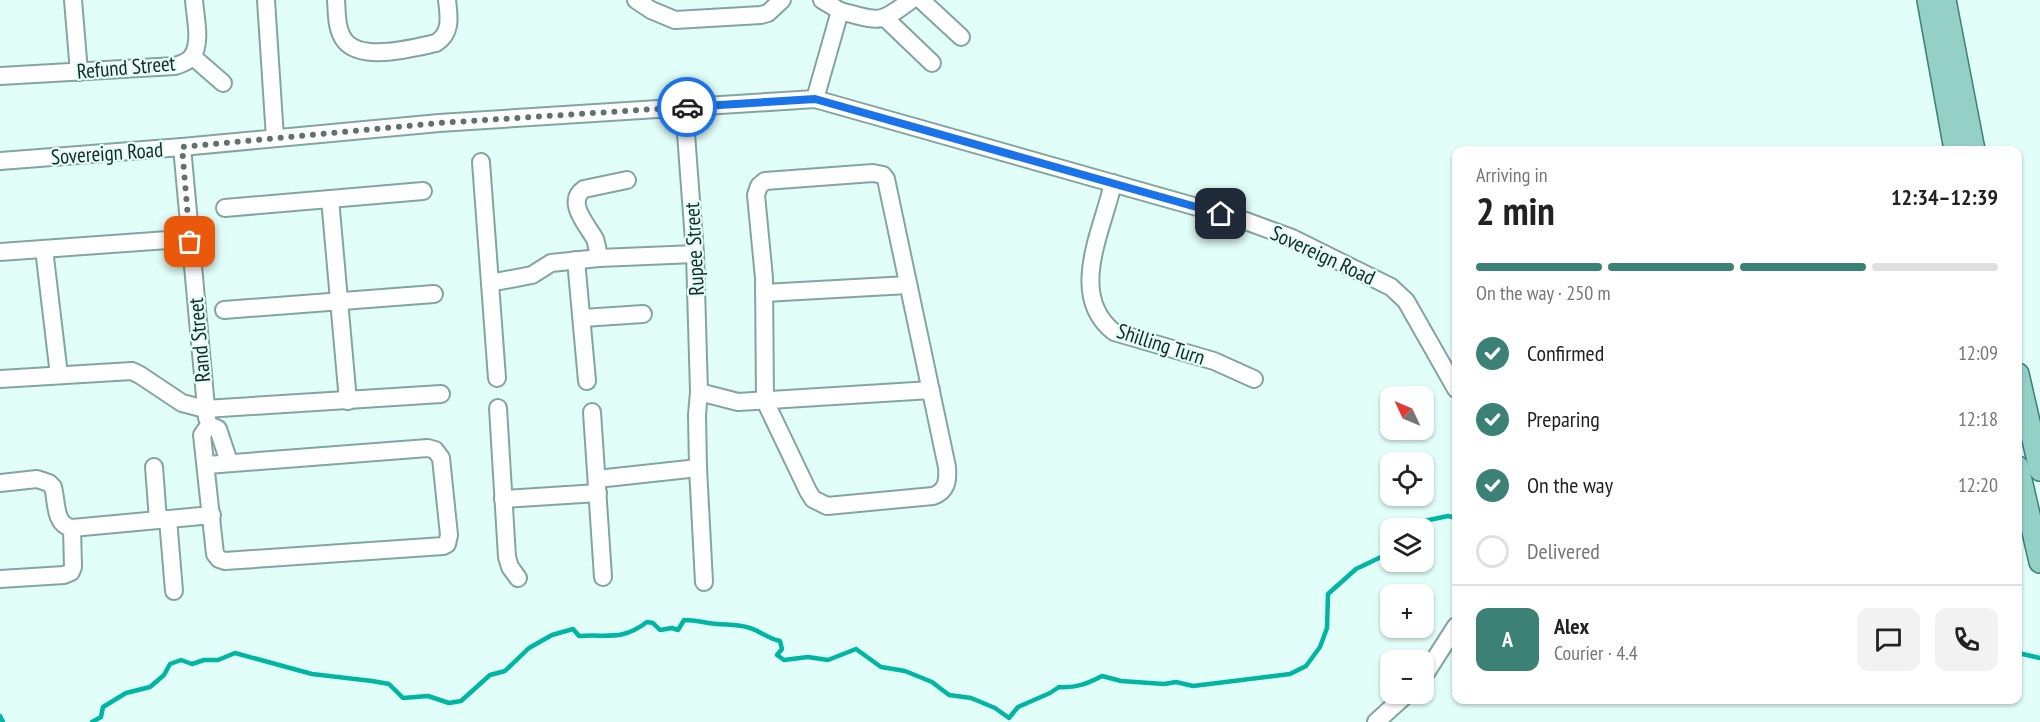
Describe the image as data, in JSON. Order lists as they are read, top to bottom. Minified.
{"streets":{"street":["Refund Street","Sovereign Road","Rupee Street","Rand Street","Shilling Turn"]},"crossings":[["Sovereign Road","Rupee Street"],["Sovereign Road","Rand Street"],["Sovereign Road","Shilling Turn"]],"north":"top left","page":{"heading":["2 min","Arriving in","12:34–12:39"],"panel":["Alex","Courier · 4.4"],"bar":"On the way · 250 m","list":[["Confirmed","12:09"],["Preparing","12:18"],["On the way","12:20"],"Delivered"],"map_buttons":["+","−"],"round":"A"}}
